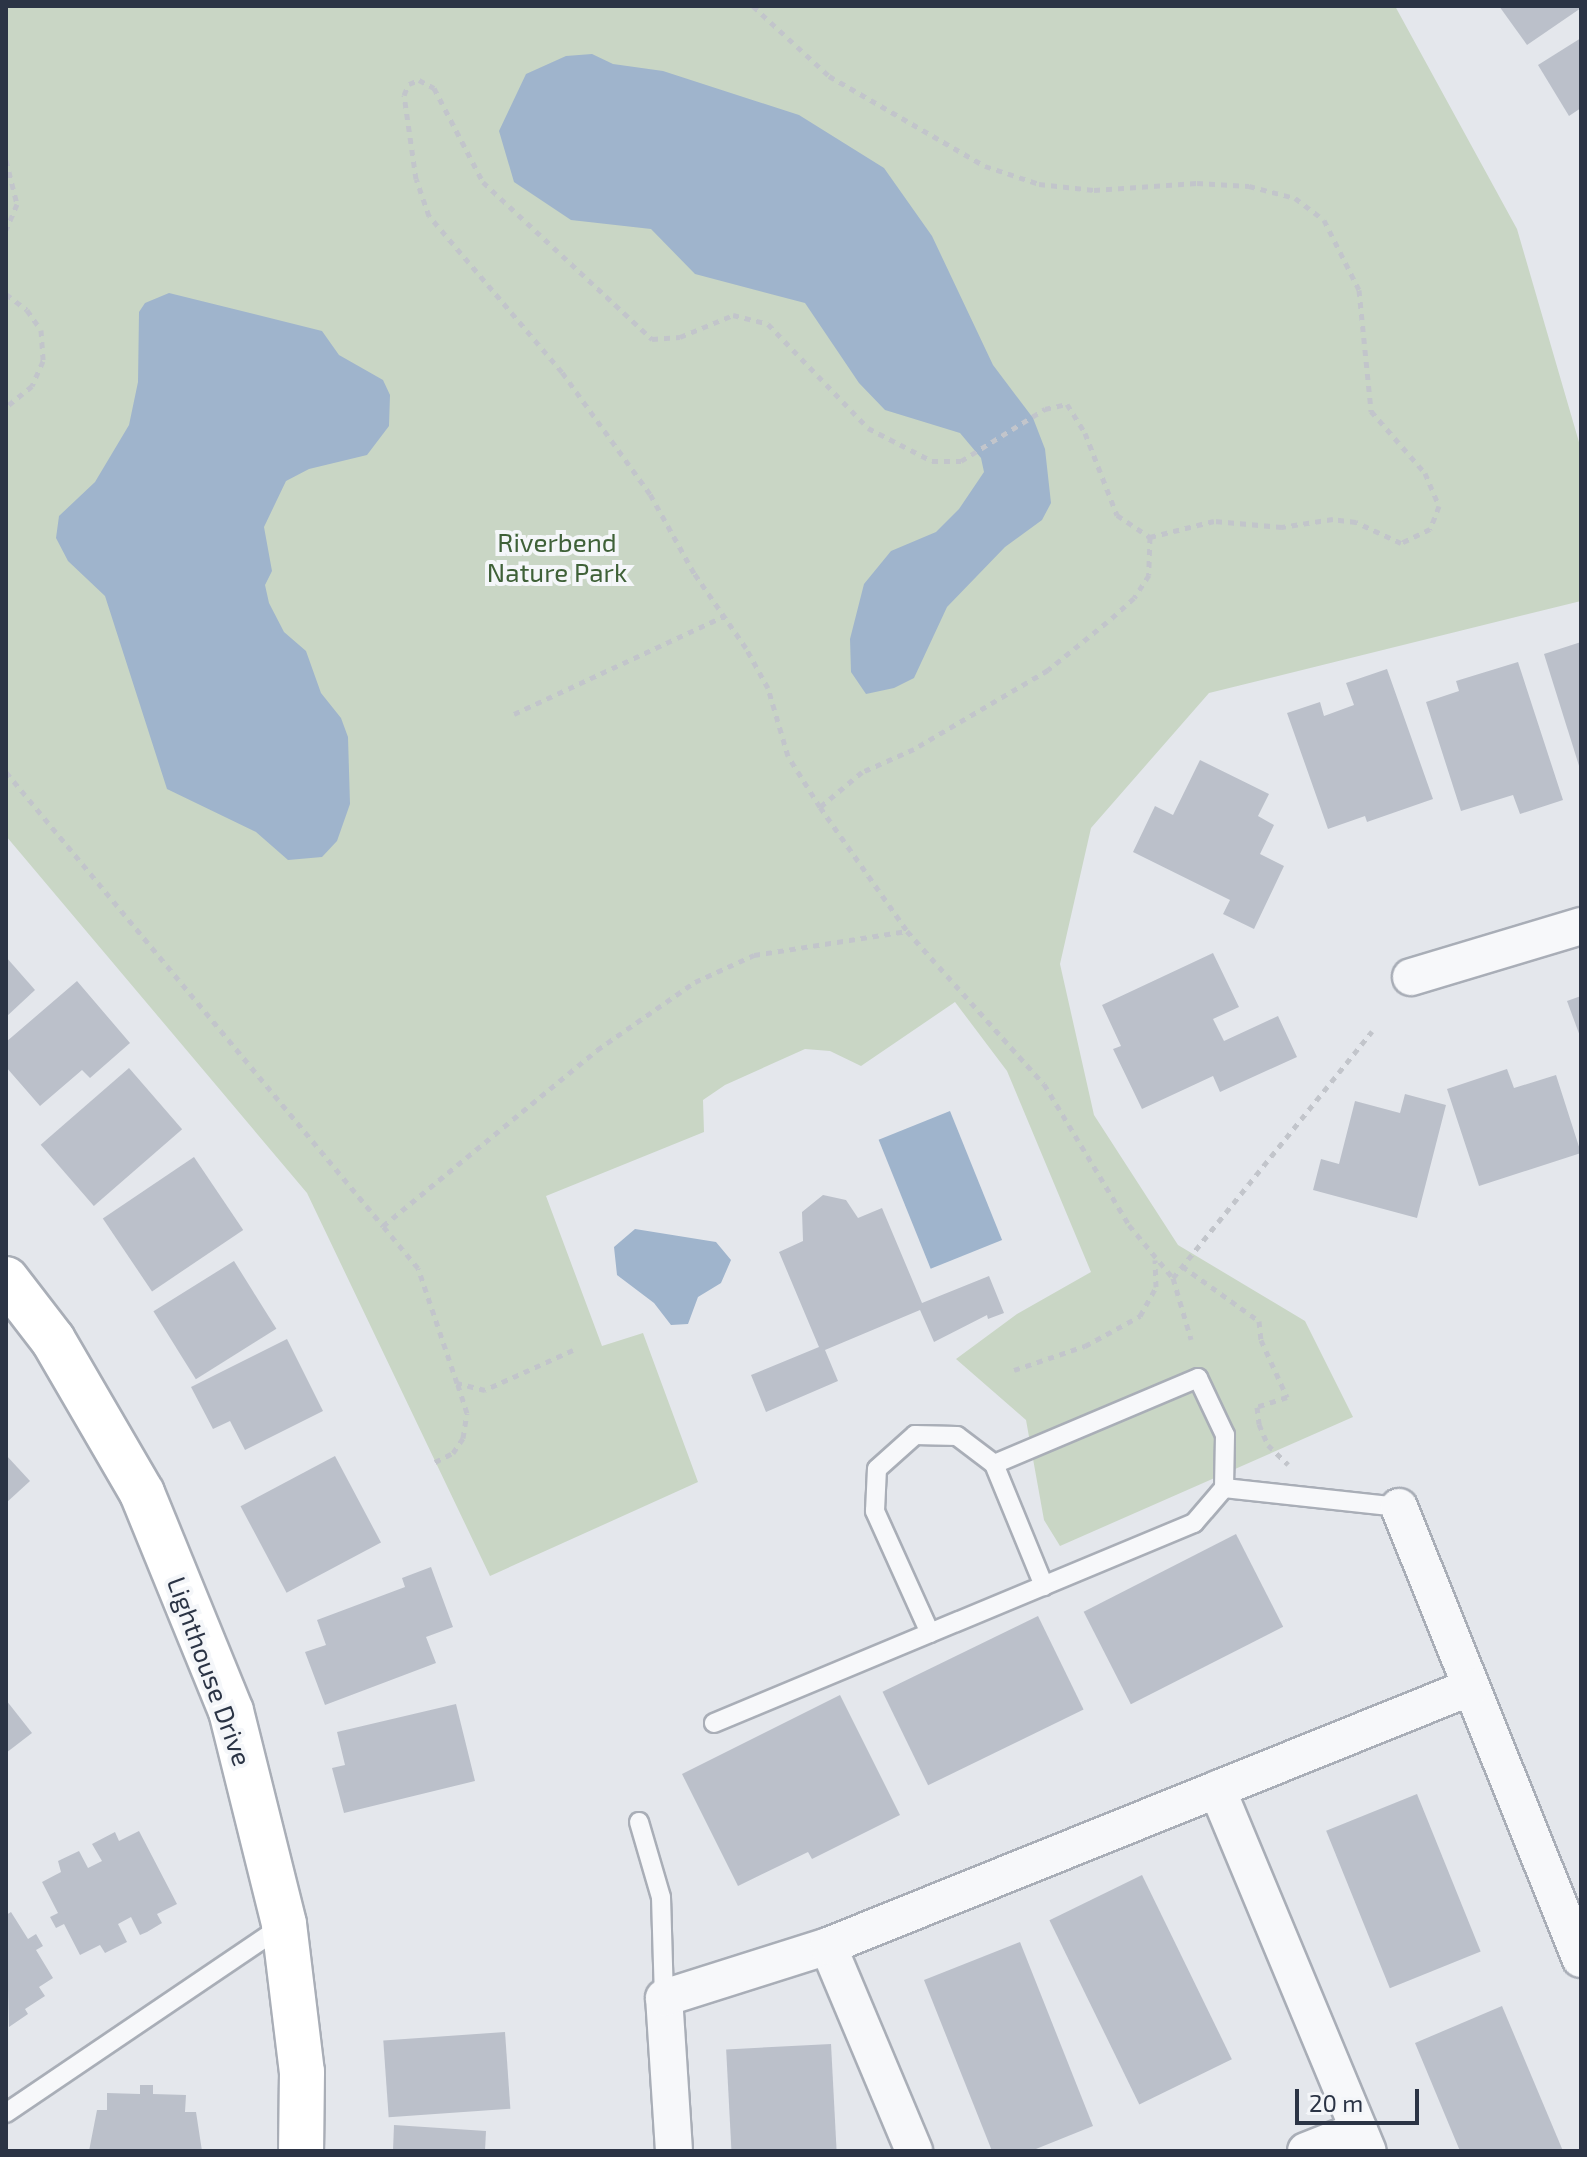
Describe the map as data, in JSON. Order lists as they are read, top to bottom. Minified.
{"streets":{"street":["Lighthouse Drive"]},"parks":["Riverbend Nature Park"],"scale_bar":"20 m"}
